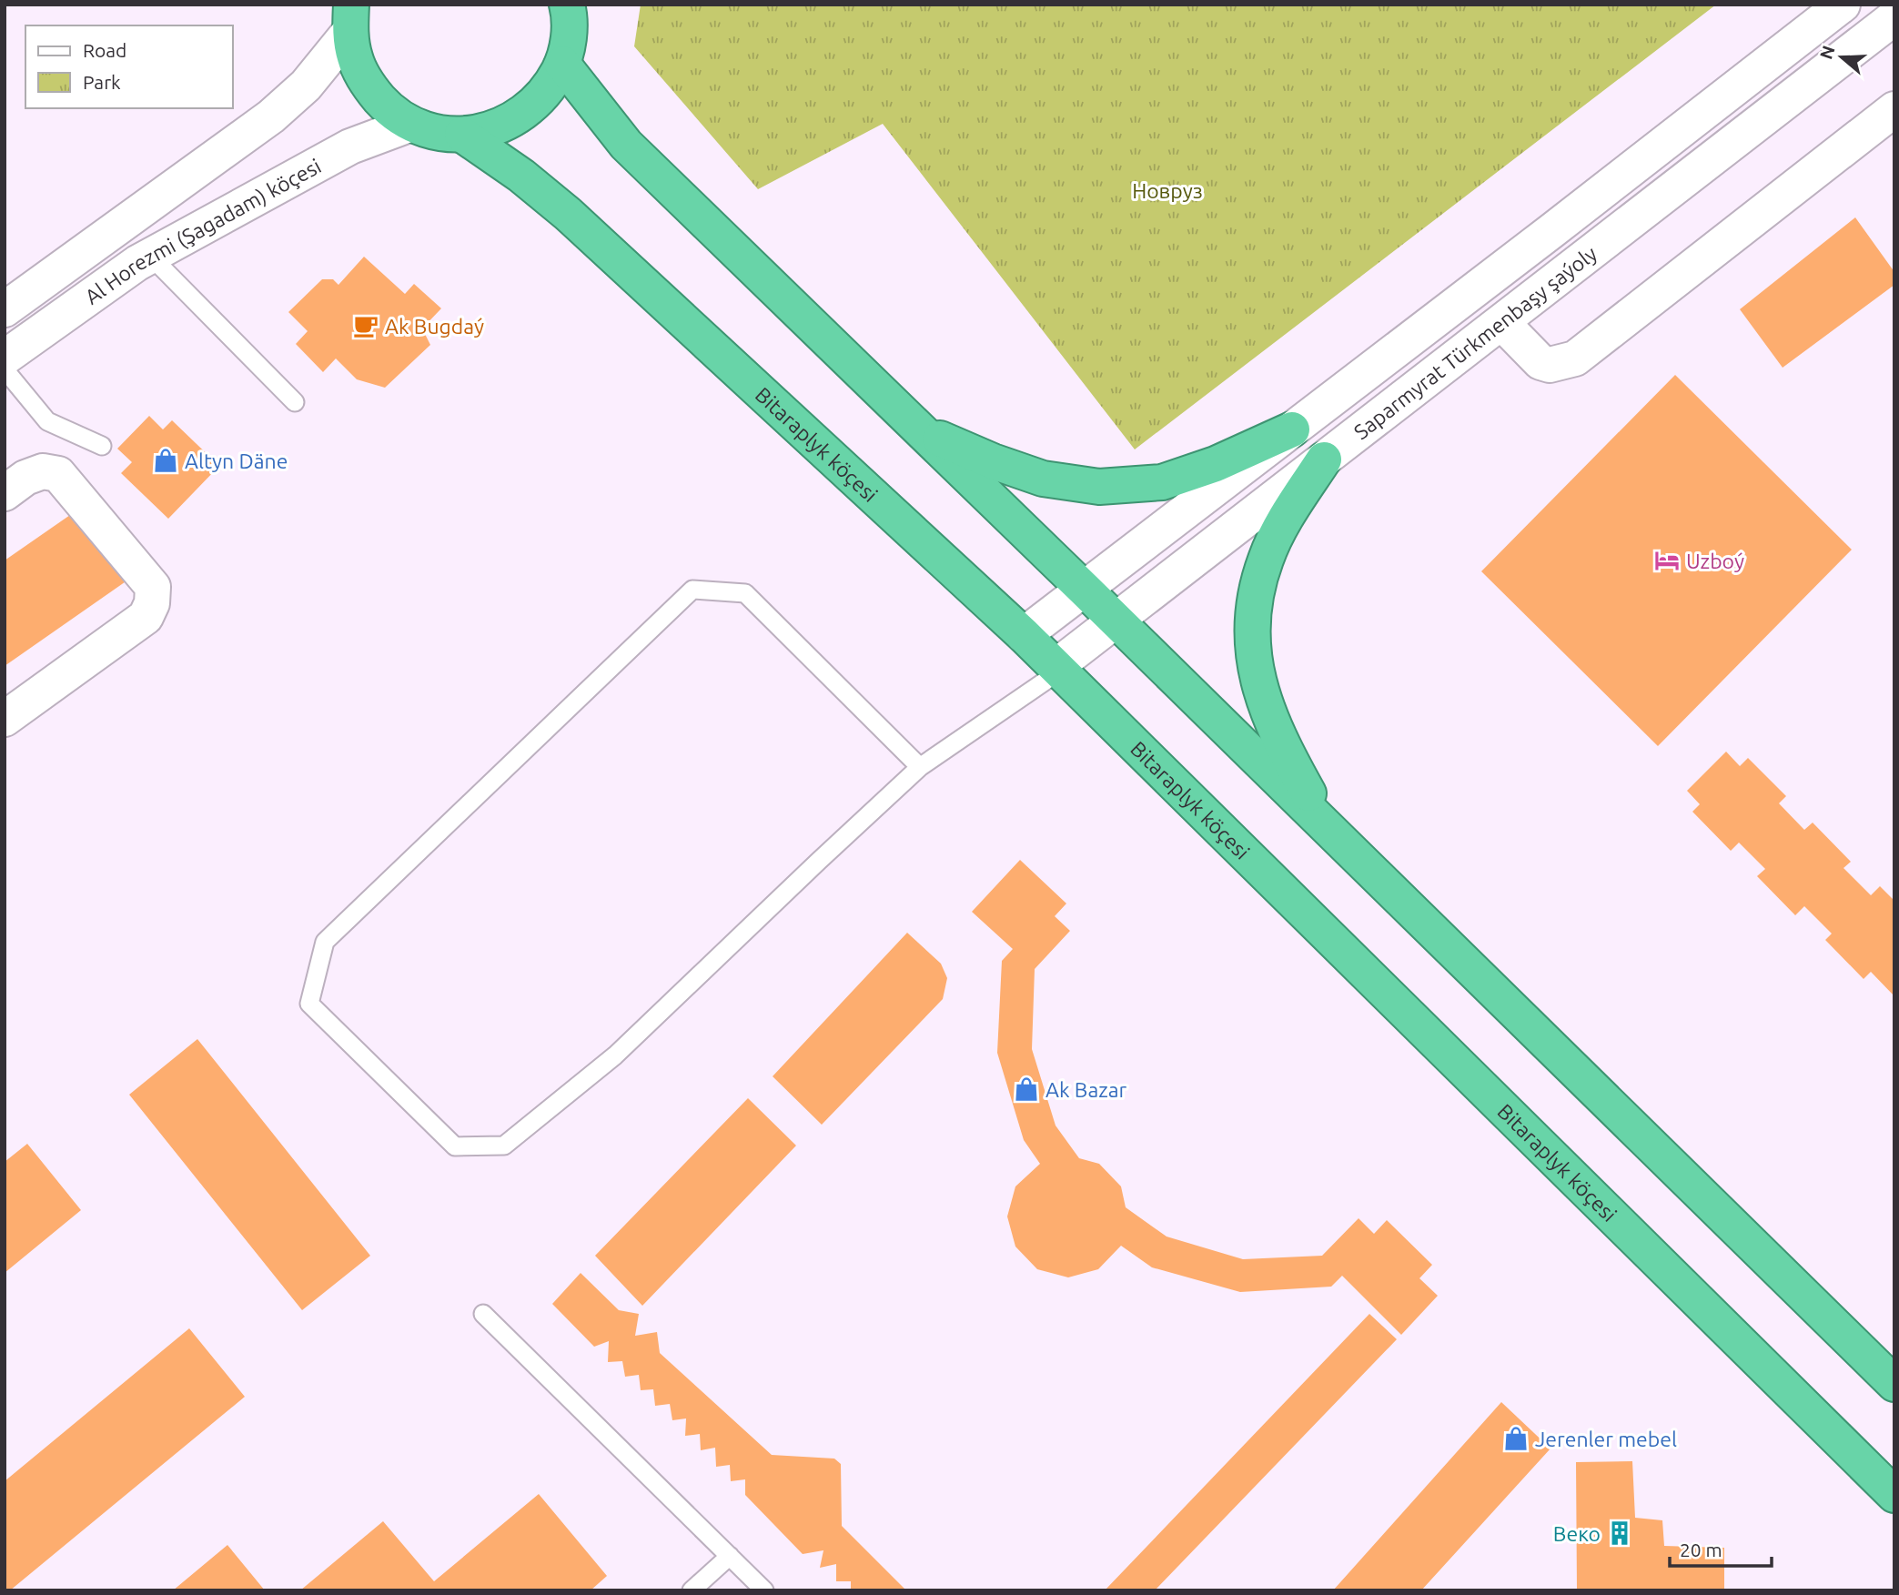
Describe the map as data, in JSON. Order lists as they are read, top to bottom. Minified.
{"streets":{"highway":["Bitaraplyk köçesi"],"main road":["Al Horezmi (Şagadam) köçesi","Saparmyrat Türkmenbaşy şaýoly"]},"crossings":[["Saparmyrat Türkmenbaşy şaýoly","Bitaraplyk köçesi"]],"parks":["Новруз"],"places":{"cafe":["Ak Bugdaý"],"shop":["Altyn Däne","Ak Bazar","Jerenler mebel"],"hotel":["Uzboý"],"building":["Веко"]},"legend":["Road","Park"],"scale_bar":"20 m","north":"left"}
